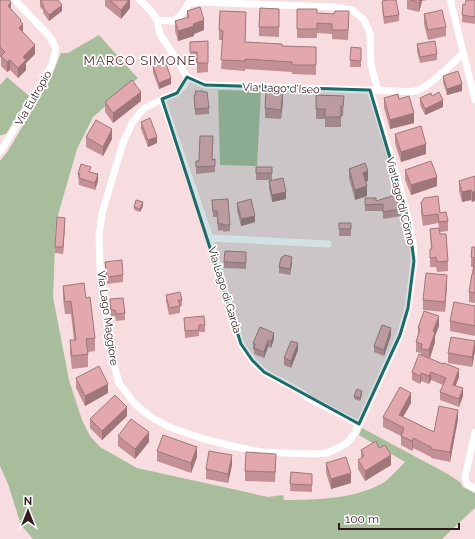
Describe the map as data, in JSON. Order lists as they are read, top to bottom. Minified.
{"streets":{"street":["Via Lago d'Iseo","Via Eutropio","Via Lago di Como","Via Lago di Garda","Via Lago Maggiore"]},"crossings":[["Via Lago d'Iseo","Via Lago di Como"],["Via Lago d'Iseo","Via Lago Maggiore"],["Via Lago di Como","Via Lago di Garda"],["Via Lago di Como","Via Lago Maggiore"],["Via Lago di Garda","Via Lago Maggiore"]],"districts":["MARCO SIMONE"],"scale_bar":"100 m","north":"top"}
